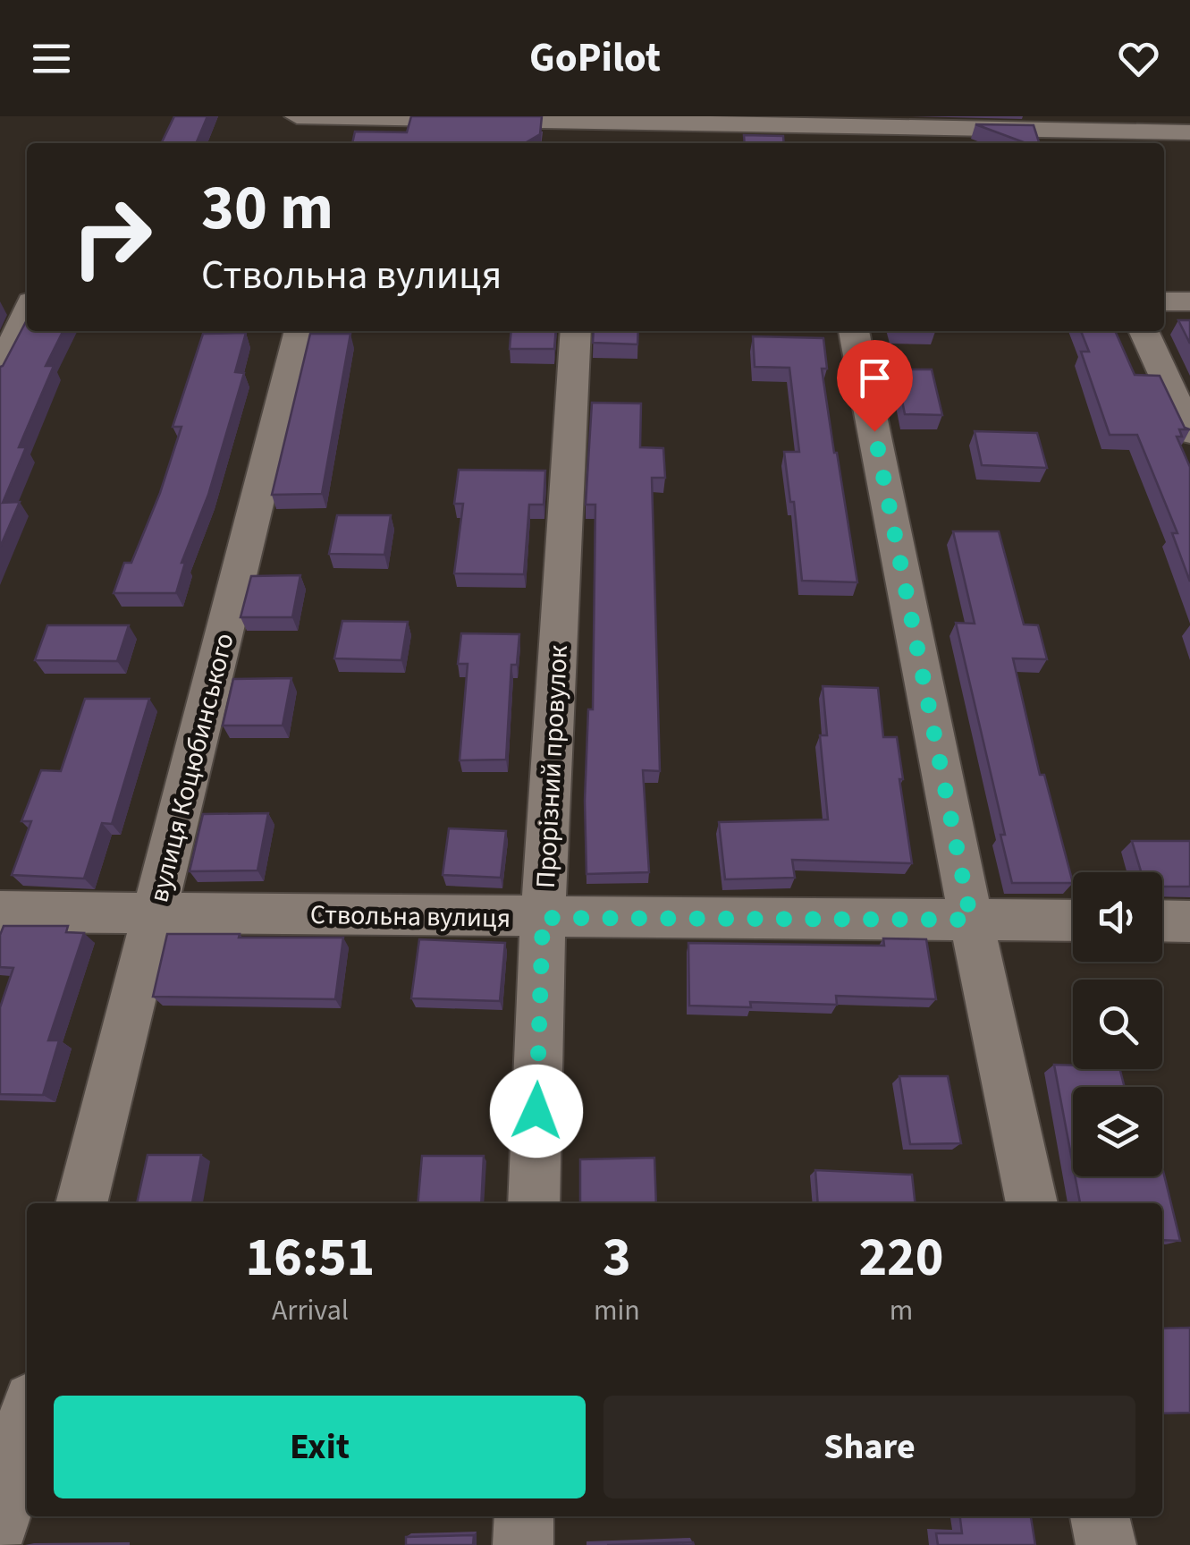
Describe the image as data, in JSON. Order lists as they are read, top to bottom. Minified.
{"streets":{"street":["Прорізний провулок","вулиця Коцюбинського","Ствольна вулиця"]},"crossings":[["Прорізний провулок","Ствольна вулиця"],["вулиця Коцюбинського","Ствольна вулиця"]],"page":{"header":"GoPilot","turn":["30 m","Ствольна вулиця"],"eta":["16:51","Arrival","3","min","220","m"],"buttons":["Exit","Share"]}}
